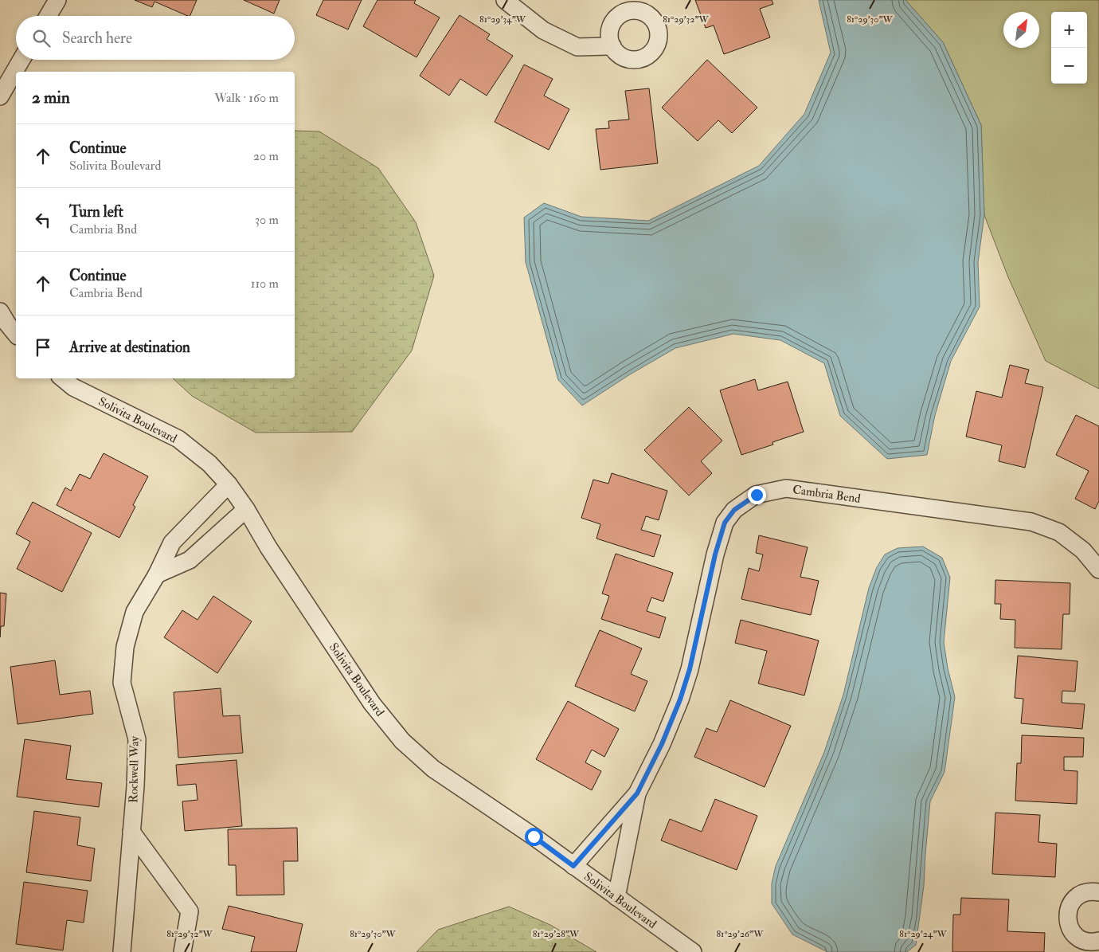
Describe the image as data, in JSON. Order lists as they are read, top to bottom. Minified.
{"streets":{"street":["Solivita Boulevard","Cambria Bend","Rockwell Way"]},"crossings":[["Solivita Boulevard","Cambria Bend"],["Solivita Boulevard","Rockwell Way"]],"north":"top right","page":{"map_buttons":["+","−"],"search":"Search here","heading":["2 min","Walk · 160 m"],"list":[["Continue","Solivita Boulevard","20 m"],["Turn left","Cambria Bnd","30 m"],["Continue","Cambria Bend","110 m"],"Arrive at destination"]},"coordinates":["81°29'34\"W","81°29'32\"W","81°29'30\"W","81°29'28\"W","81°29'26\"W","81°29'24\"W"]}
